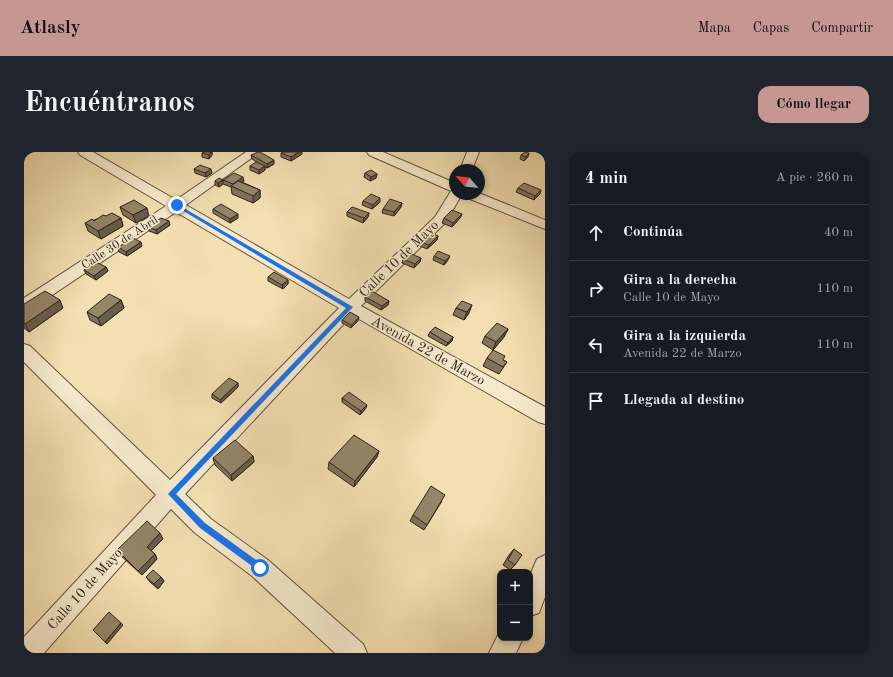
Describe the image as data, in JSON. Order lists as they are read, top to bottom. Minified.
{"streets":{"street":["Calle 30 de Abril","Calle 10 de Mayo","Avenida 22 de Marzo"]},"crossings":[["Calle 30 de Abril","Avenida 22 de Marzo"],["Calle 10 de Mayo","Avenida 22 de Marzo"]],"north":"top left","page":{"header":"Atlasly","nav":["Mapa","Capas","Compartir"],"buttons":"Cómo llegar","title":"Encuéntranos","heading":["4 min","A pie · 260 m"],"list":[["Continúa","40 m"],["Gira a la derecha","Calle 10 de Mayo","110 m"],["Gira a la izquierda","Avenida 22 de Marzo","110 m"],"Llegada al destino"],"map_buttons":["+","−"]}}
